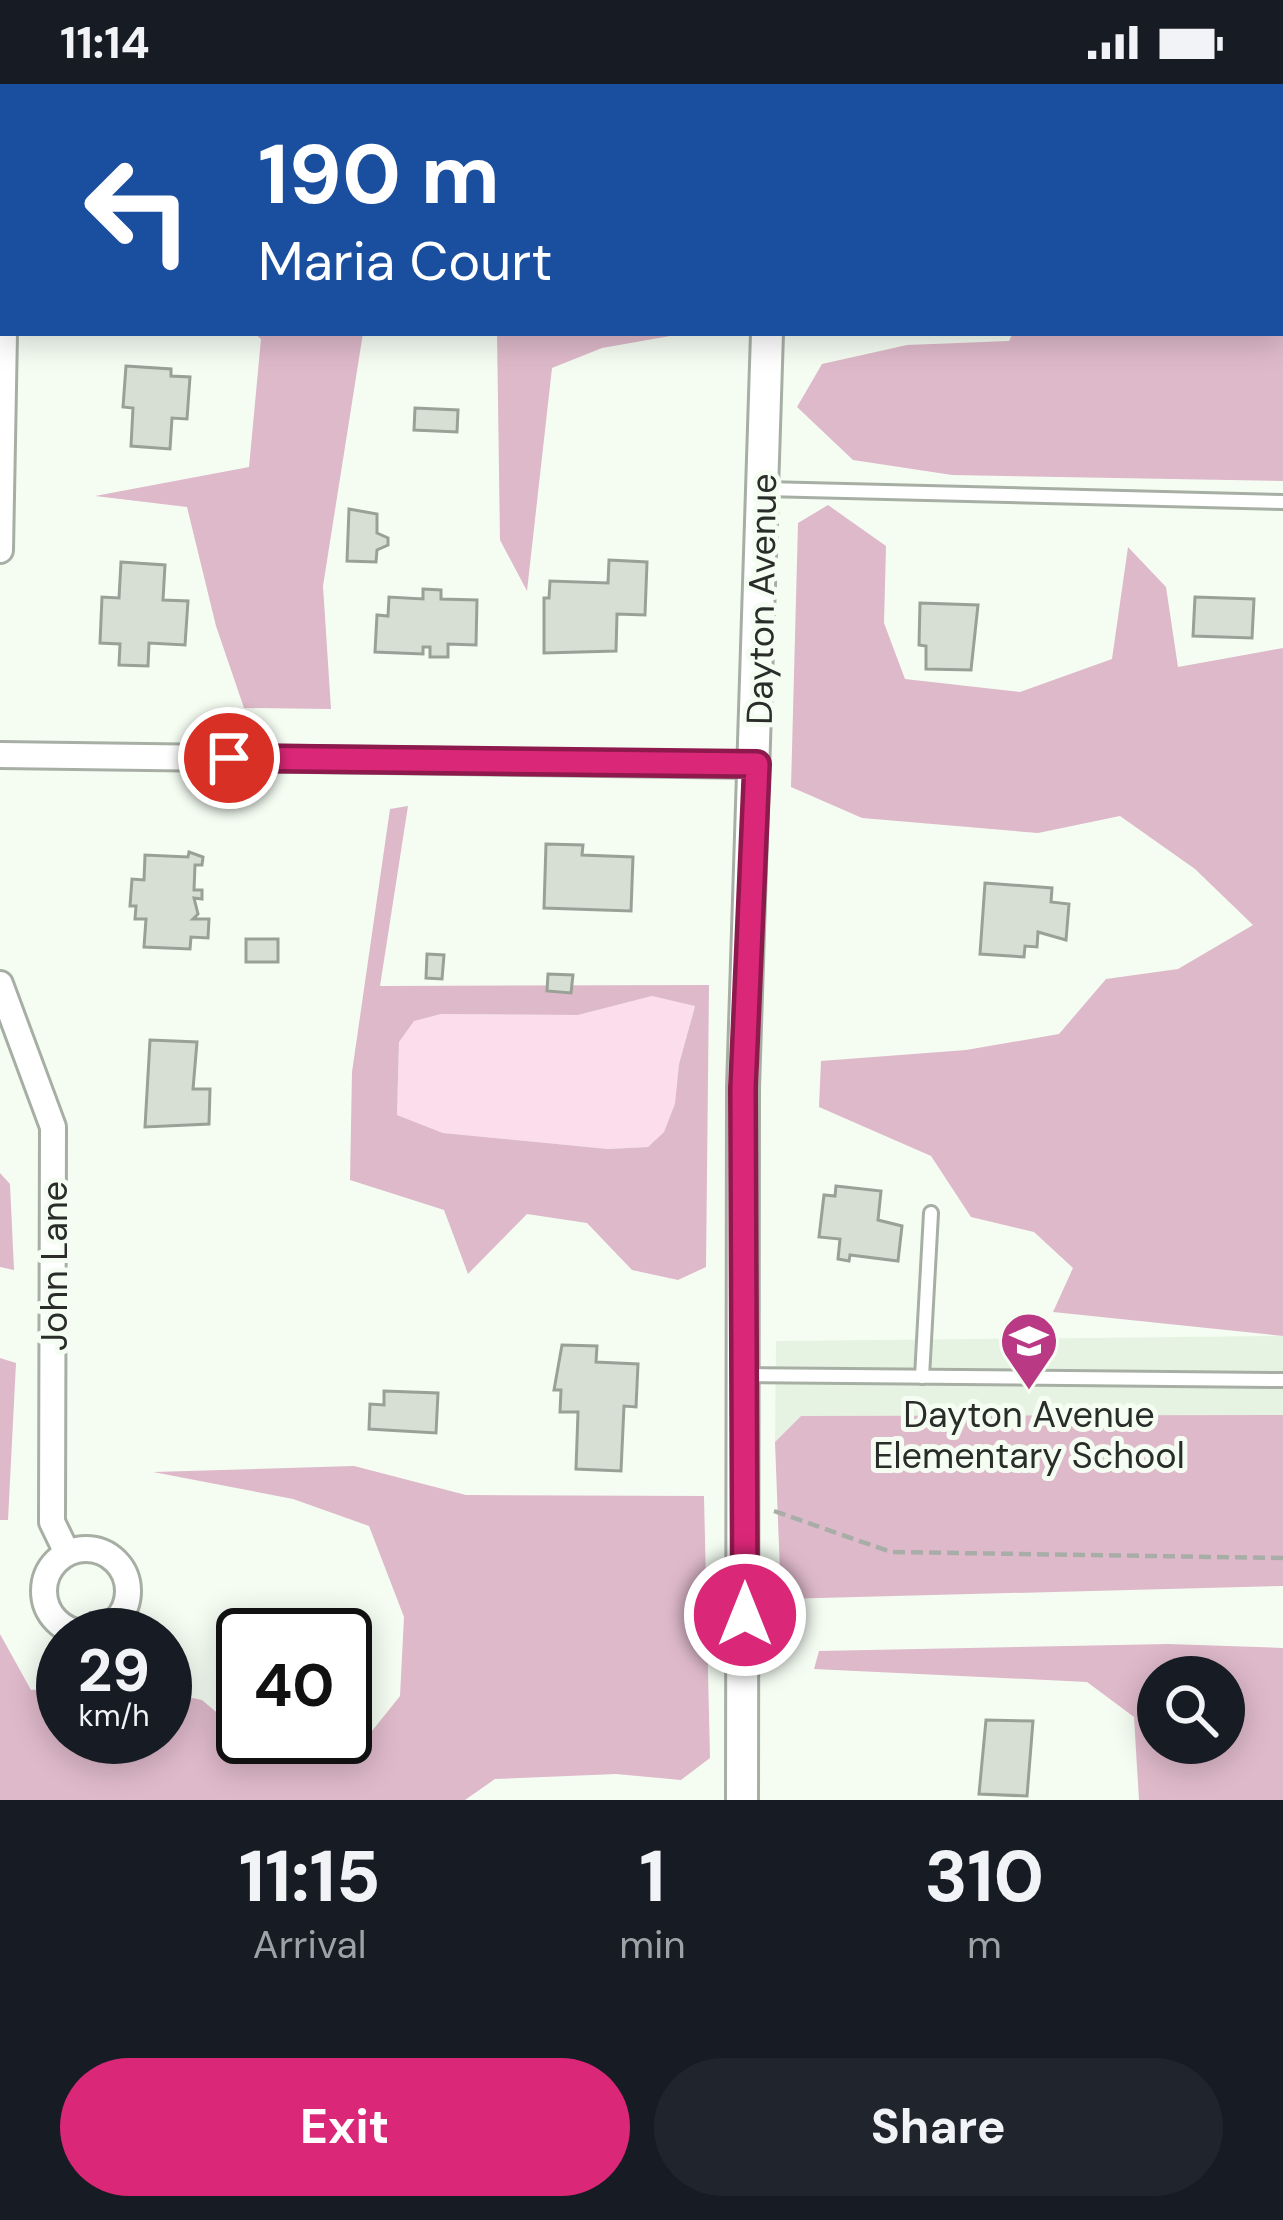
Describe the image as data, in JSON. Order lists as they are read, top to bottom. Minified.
{"streets":{"street":["Dayton Avenue","John Lane"]},"places":{"school or university":["Dayton Avenue Elementary School"]},"page":{"status":"11:14","turn":["190 m","Maria Court"],"speed":"29 km/h","limit":"40","eta":["11:15","Arrival","1","min","310","m"],"buttons":["Exit","Share"]}}
